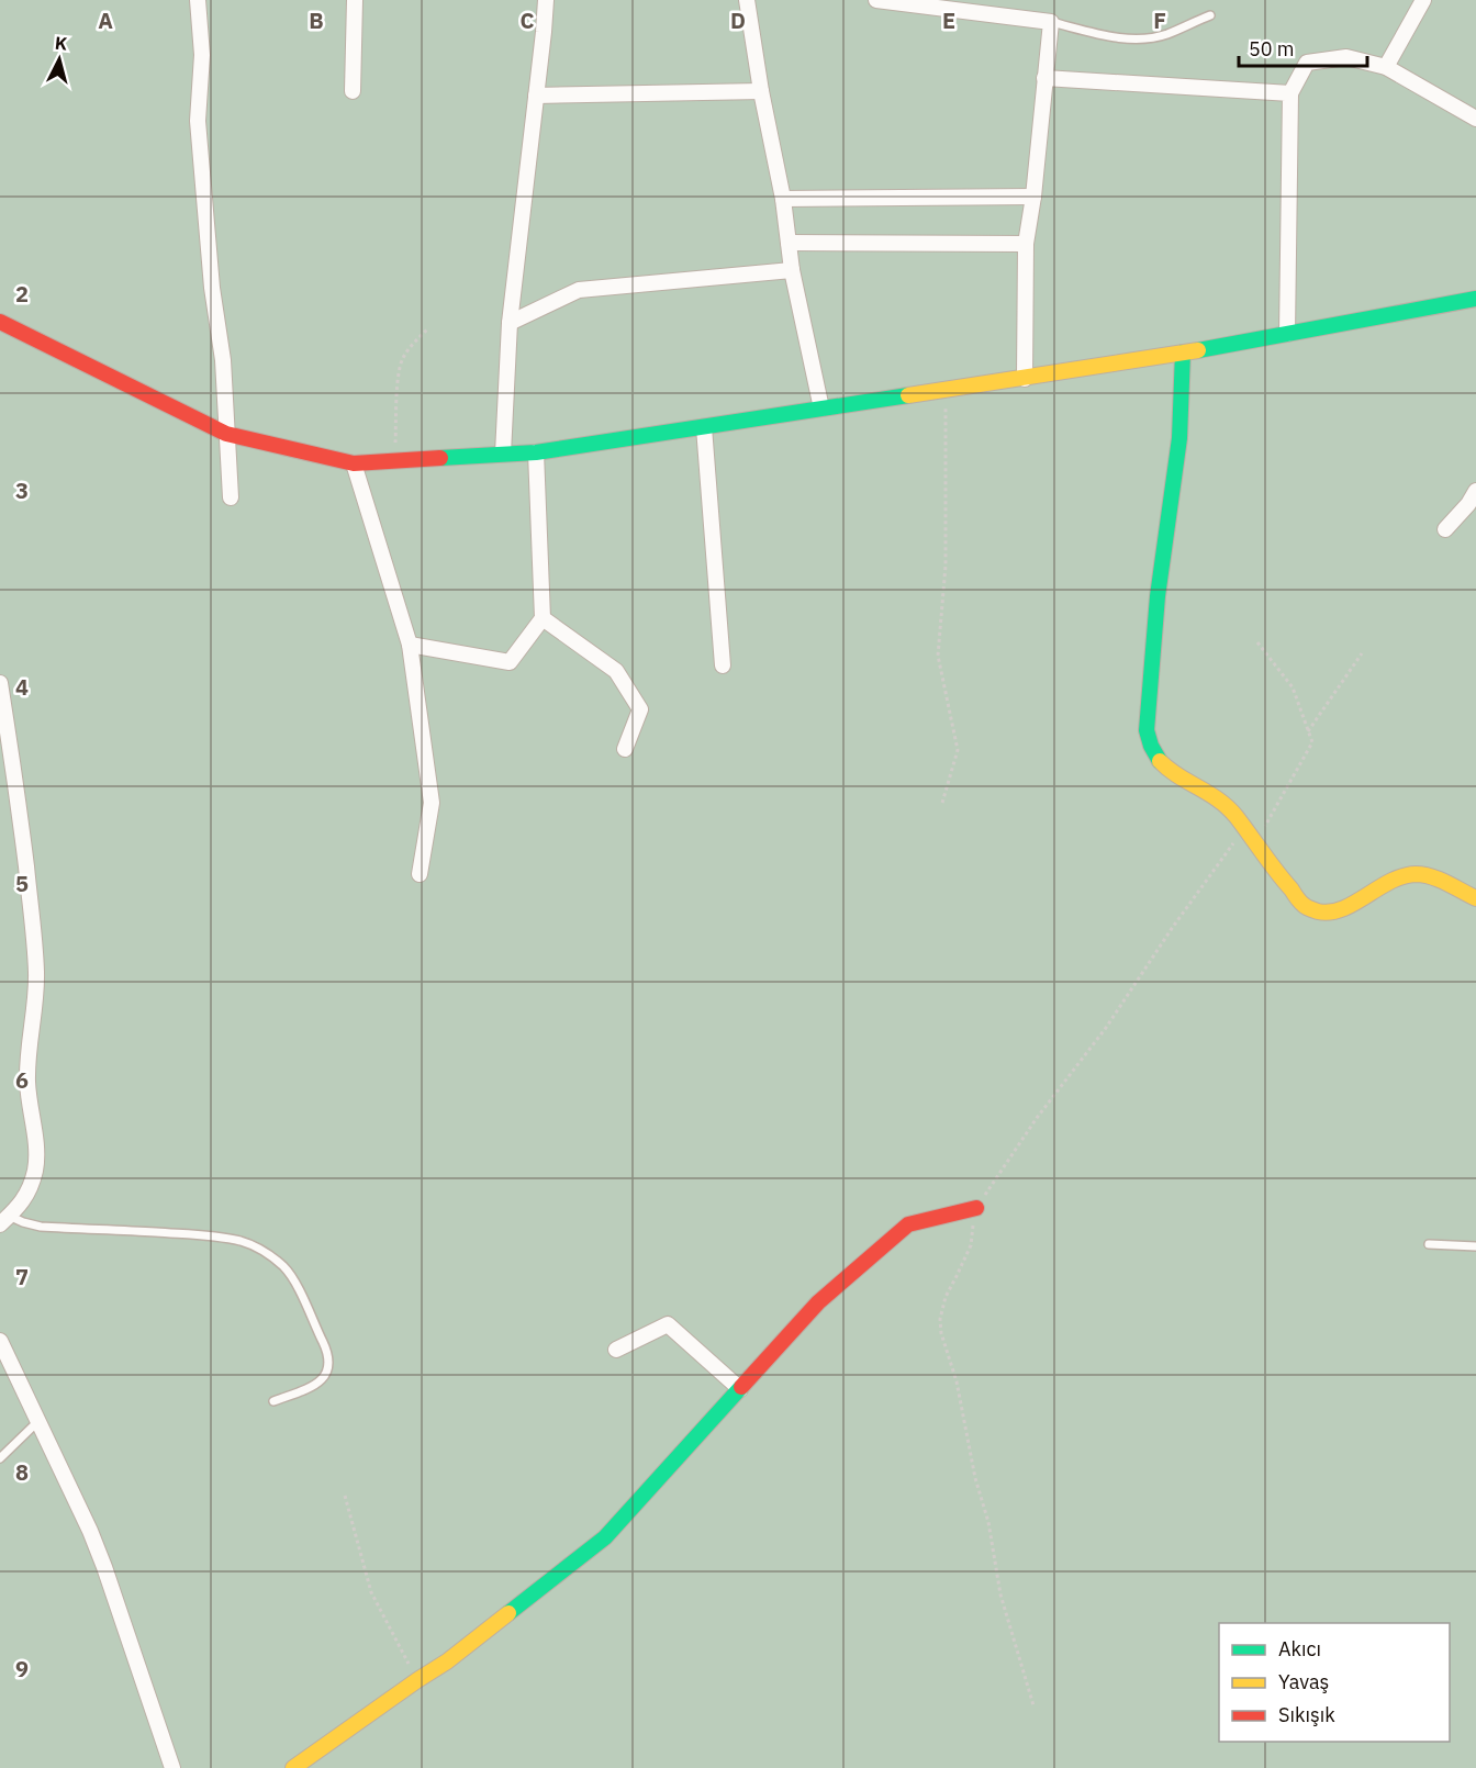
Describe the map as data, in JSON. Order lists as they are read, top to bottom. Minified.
{"legend":["Akıcı","Yavaş","Sıkışık"],"scale_bar":"50 m","north":"top","grid":{"columns":["A","B","C","D","E","F"],"rows":["2","3","4","5","6","7","8","9"]}}
